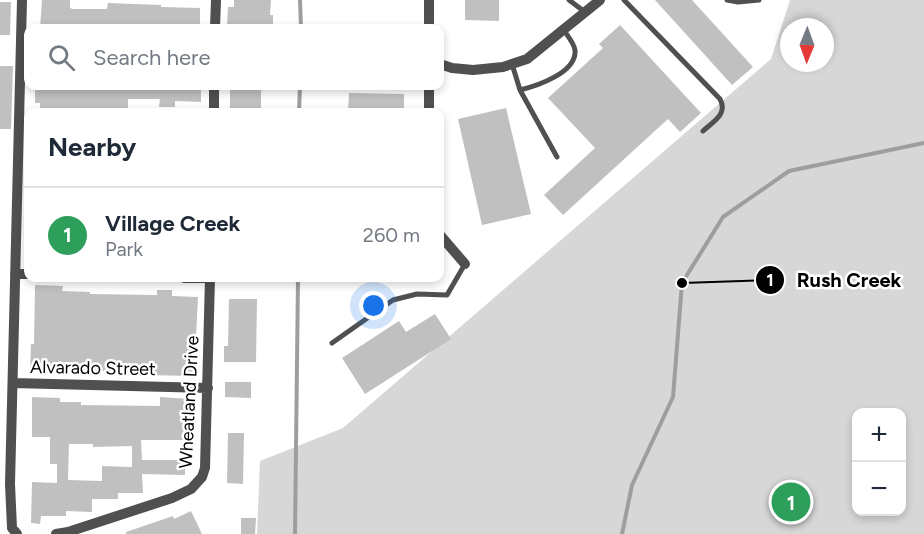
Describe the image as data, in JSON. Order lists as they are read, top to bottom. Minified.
{"streets":{"street":["Alvarado Street","Wheatland Drive"]},"crossings":[["Alvarado Street","Wheatland Drive"]],"places":["Rush Creek"],"north":"bottom","page":{"search":"Search here","heading":"Nearby","list":[{"mark":"1","name":"Village Creek","note":"Park","value":"260 m"}],"map_buttons":["+","−"],"pins":"1"}}
